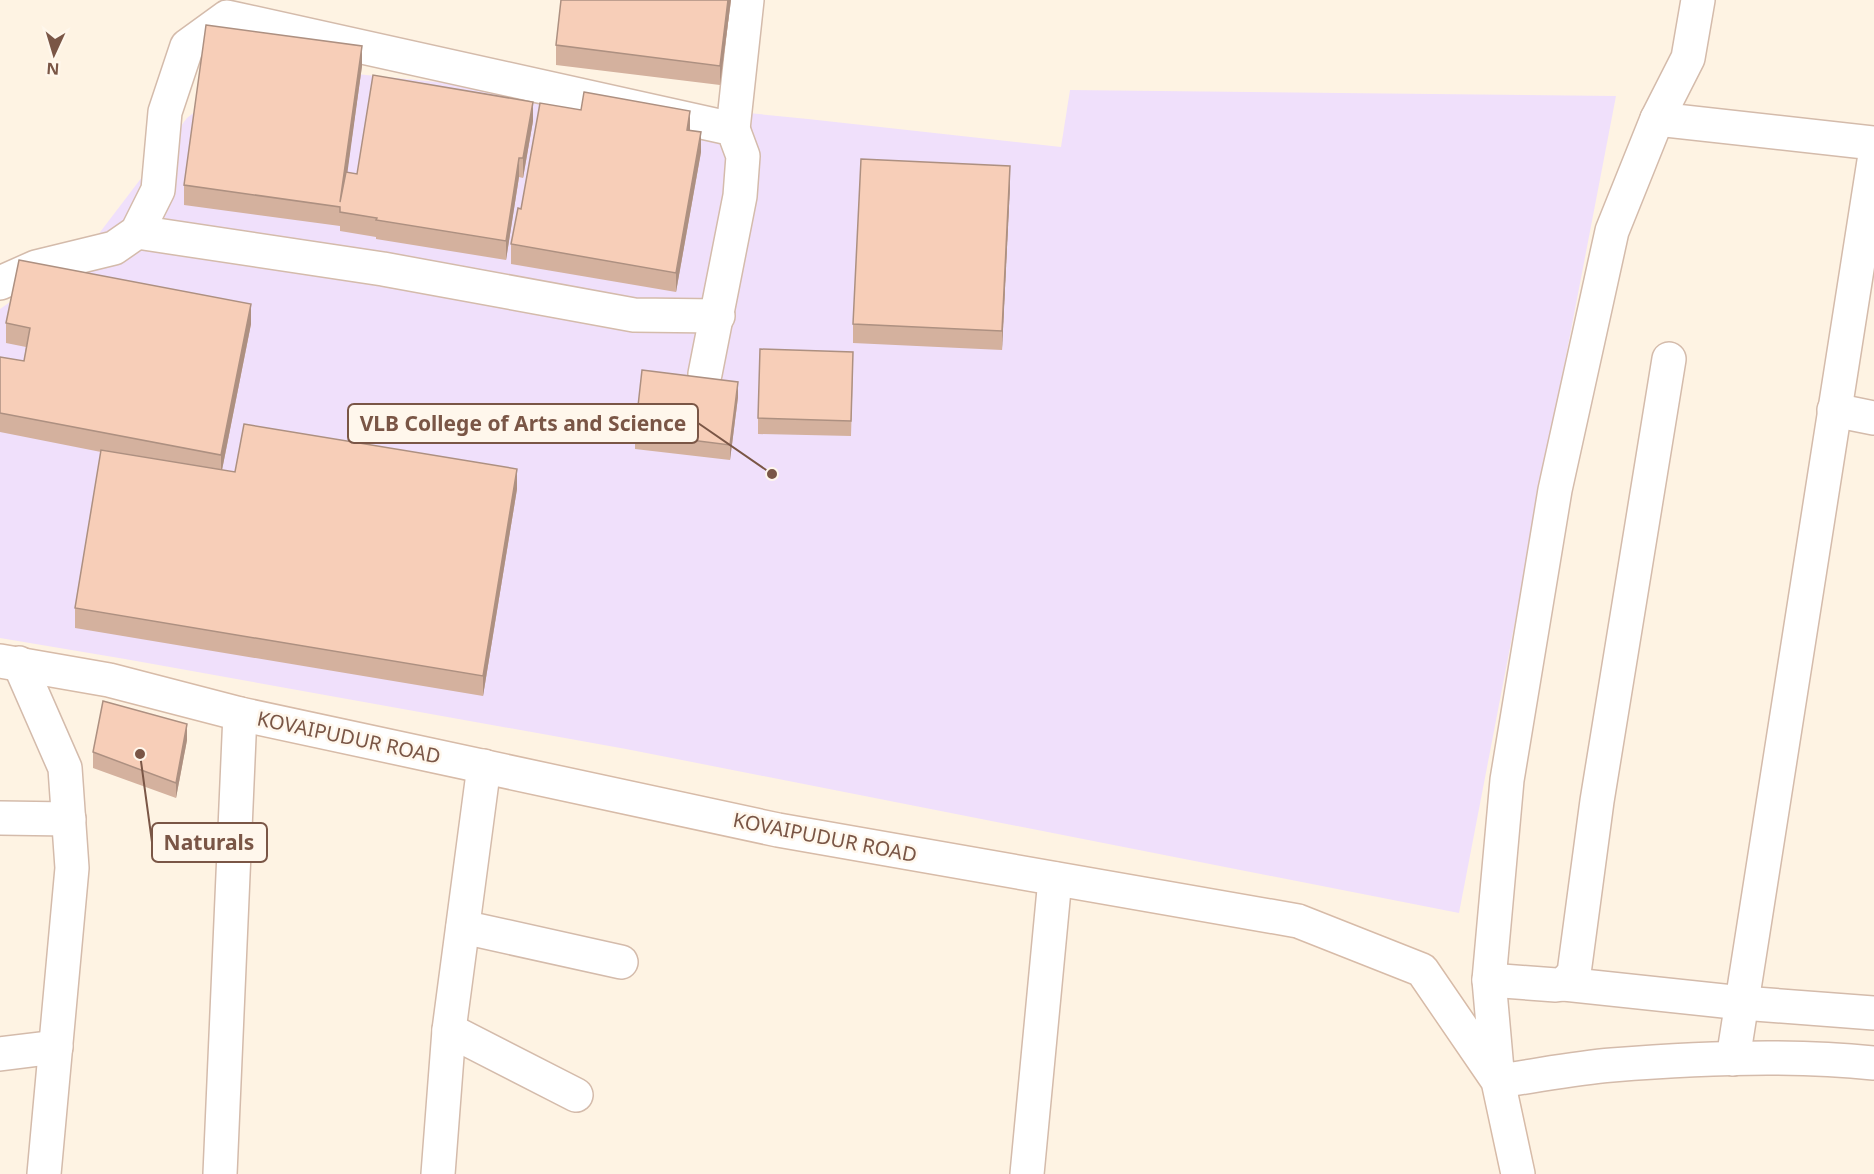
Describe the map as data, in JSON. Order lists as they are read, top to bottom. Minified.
{"streets":{"street":["KOVAIPUDUR ROAD"]},"places":["VLB College of Arts and Science","Naturals"],"north":"bottom"}
